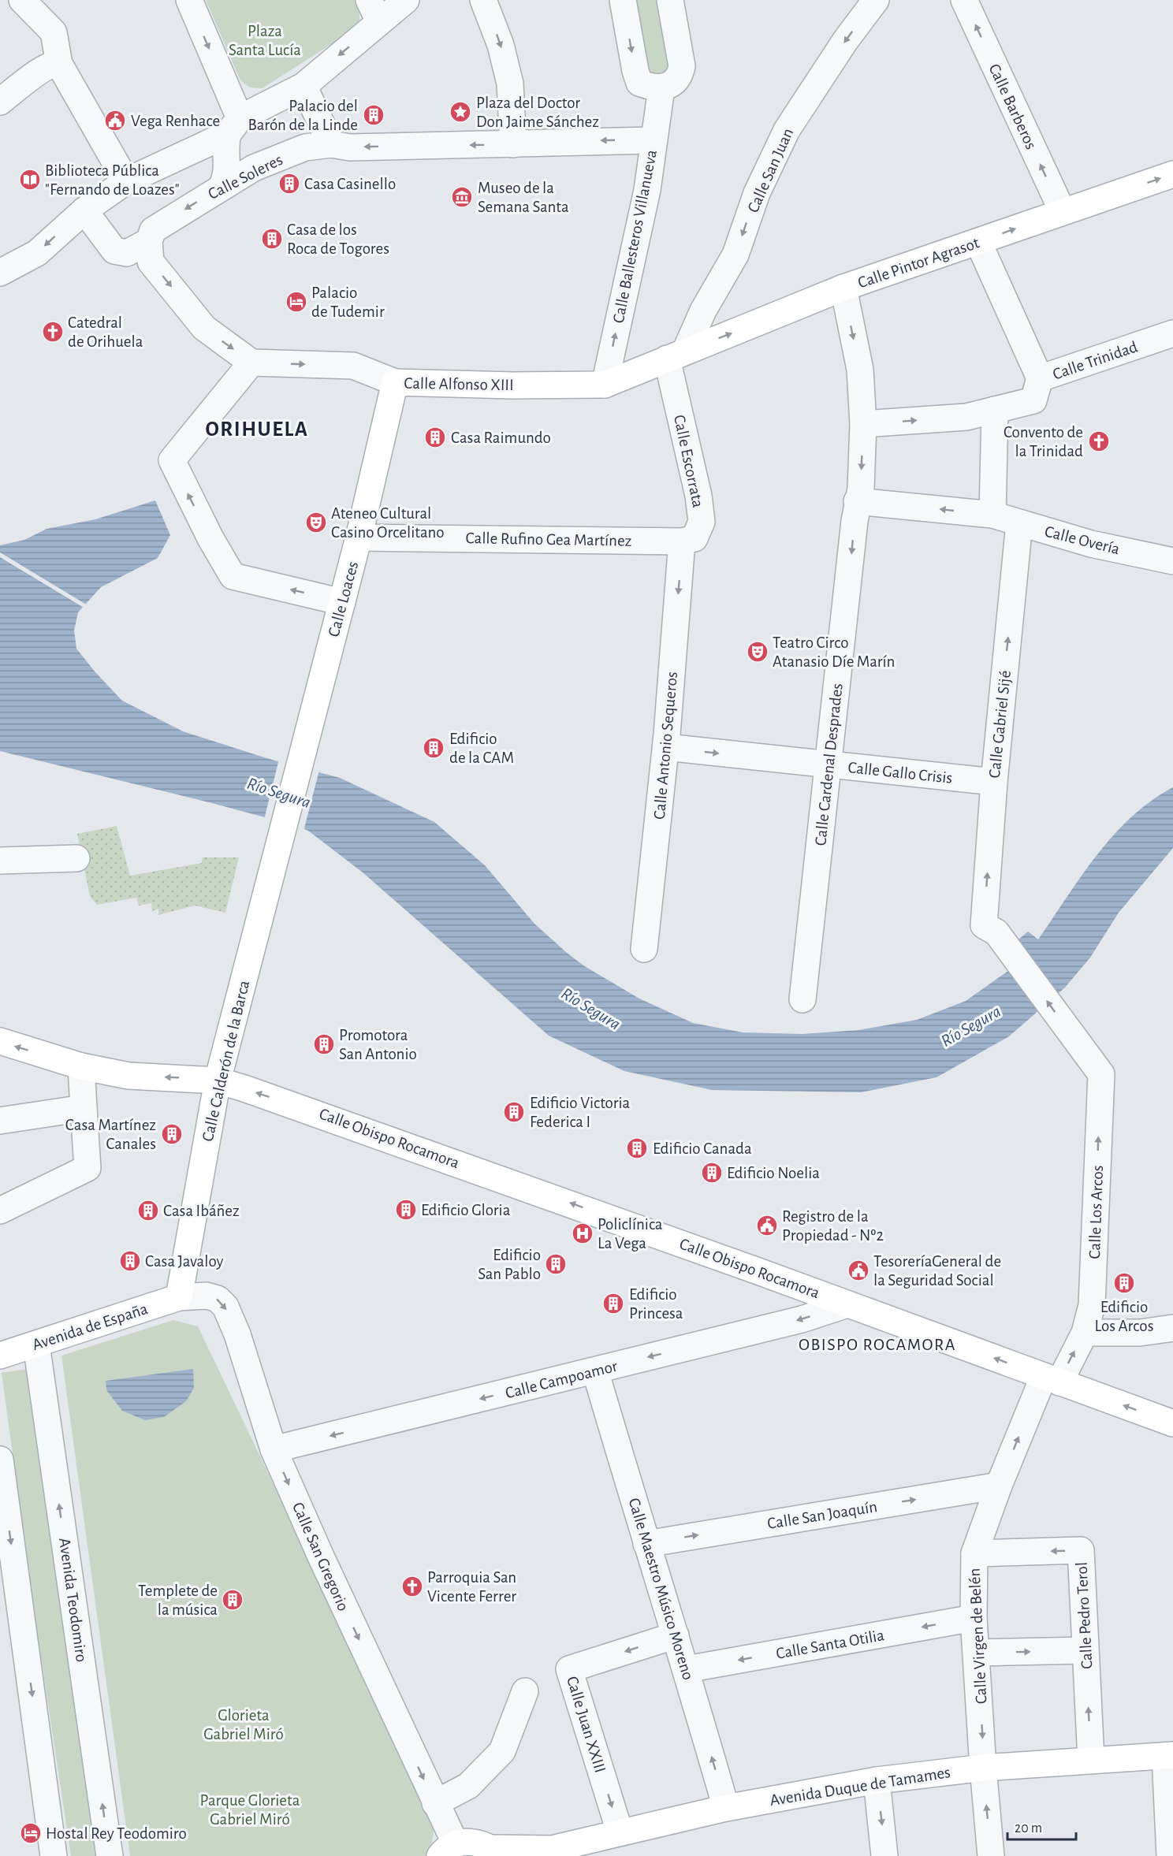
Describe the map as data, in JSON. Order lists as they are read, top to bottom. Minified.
{"streets":{"street":["Calle Barberos","Calle San Juan","Calle Soleres","Calle Ballesteros Villanueva","Calle Pintor Agrasot","Calle Trinidad","Calle Alfonso XIII","Calle Escorrata","Calle Rufino Gea Martínez","Calle Overía","Calle Loaces","Calle Gabriel Sijé","Calle Antonio Sequeros","Calle Cardenal Desprades","Calle Gallo Crisis","Calle Calderón de la Barca","Calle Obispo Rocamora","Calle Los Arcos","Avenida de España","Calle Campoamor","Calle San Joaquín","Calle San Gregorio","Calle Maestro Músico Moreno","Avenida Teodomiro","Calle Pedro Terol","Calle Virgen de Belén","Calle Santa Otilia","Calle Juan XXIII","Avenida Duque de Tamames"]},"crossings":[["Calle Barberos","Calle Pintor Agrasot"],["Calle San Juan","Calle Pintor Agrasot"],["Calle San Juan","Calle Alfonso XIII"],["Calle San Juan","Calle Escorrata"],["Calle Ballesteros Villanueva","Calle Alfonso XIII"],["Calle Pintor Agrasot","Calle Alfonso XIII"],["Calle Pintor Agrasot","Calle Escorrata"],["Calle Pintor Agrasot","Calle Cardenal Desprades"],["Calle Trinidad","Calle Cardenal Desprades"],["Calle Alfonso XIII","Calle Escorrata"],["Calle Alfonso XIII","Calle Loaces"],["Calle Escorrata","Calle Rufino Gea Martínez"],["Calle Escorrata","Calle Antonio Sequeros"],["Calle Rufino Gea Martínez","Calle Loaces"],["Calle Rufino Gea Martínez","Calle Antonio Sequeros"],["Calle Overía","Calle Gabriel Sijé"],["Calle Overía","Calle Cardenal Desprades"],["Calle Loaces","Calle Calderón de la Barca"],["Calle Gabriel Sijé","Calle Gallo Crisis"],["Calle Gabriel Sijé","Calle Los Arcos"],["Calle Antonio Sequeros","Calle Gallo Crisis"],["Calle Cardenal Desprades","Calle Gallo Crisis"],["Calle Calderón de la Barca","Calle Obispo Rocamora"],["Calle Calderón de la Barca","Avenida de España"],["Calle Calderón de la Barca","Calle San Gregorio"],["Calle Obispo Rocamora","Calle Los Arcos"],["Calle Obispo Rocamora","Calle Campoamor"],["Calle Obispo Rocamora","Calle Virgen de Belén"],["Calle Los Arcos","Calle Virgen de Belén"],["Avenida de España","Calle San Gregorio"],["Avenida de España","Avenida Teodomiro"],["Calle Campoamor","Calle San Gregorio"],["Calle Campoamor","Calle Maestro Músico Moreno"],["Calle San Joaquín","Calle Maestro Músico Moreno"],["Calle San Joaquín","Calle Virgen de Belén"],["Calle San Gregorio","Avenida Duque de Tamames"],["Calle Maestro Músico Moreno","Calle Santa Otilia"],["Calle Maestro Músico Moreno","Calle Juan XXIII"],["Calle Maestro Músico Moreno","Avenida Duque de Tamames"],["Calle Pedro Terol","Calle Virgen de Belén"],["Calle Pedro Terol","Avenida Duque de Tamames"],["Calle Virgen de Belén","Calle Santa Otilia"],["Calle Virgen de Belén","Avenida Duque de Tamames"],["Calle Juan XXIII","Avenida Duque de Tamames"]],"one_way":["Calle Barberos","Calle San Juan","Calle Ballesteros Villanueva","Calle Pintor Agrasot","Calle Trinidad","Calle Overía","Calle Gabriel Sijé","Calle Antonio Sequeros","Calle Cardenal Desprades","Calle Gallo Crisis","Calle Obispo Rocamora","Calle Los Arcos","Calle Campoamor","Calle San Joaquín","Calle San Gregorio","Calle Santa Otilia"],"districts":["ORIHUELA","OBISPO ROCAMORA"],"water":["Río Segura"],"parks":["Plaza Santa Lucía","Glorieta Gabriel Miró","Parque Glorieta Gabriel Miró"],"places":{"place":["Plaza del Doctor Don Jaime Sánchez"],"building":["Palacio del Barón de la Linde","Casa Casinello","Casa de los Roca de Togores","Casa Raimundo","Edificio de la CAM","Promotora San Antonio","Edificio Victoria Federica I","Casa Martínez Canales","Edificio Canada","Edificio Noelia","Edificio Gloria","Casa Ibáñez","Casa Javaloy","Edificio San Pablo","Edificio Los Arcos","Edificio Princesa","Templete de la música"],"public building":["Vega Renhace","Registro de la Propiedad - Nº2","TesoreríaGeneral de la Seguridad Social"],"library":["Biblioteca Pública \"Fernando de Loazes\""],"museum":["Museo de la Semana Santa"],"hotel":["Palacio de Tudemir","Hostal Rey Teodomiro"],"church":["Catedral de Orihuela","Convento de la Trinidad","Parroquia San Vicente Ferrer"],"theatre":["Ateneo Cultural Casino Orcelitano","Teatro Circo Atanasio Díe Marín"],"hospital":["Policlínica La Vega"]},"scale_bar":"20 m"}
